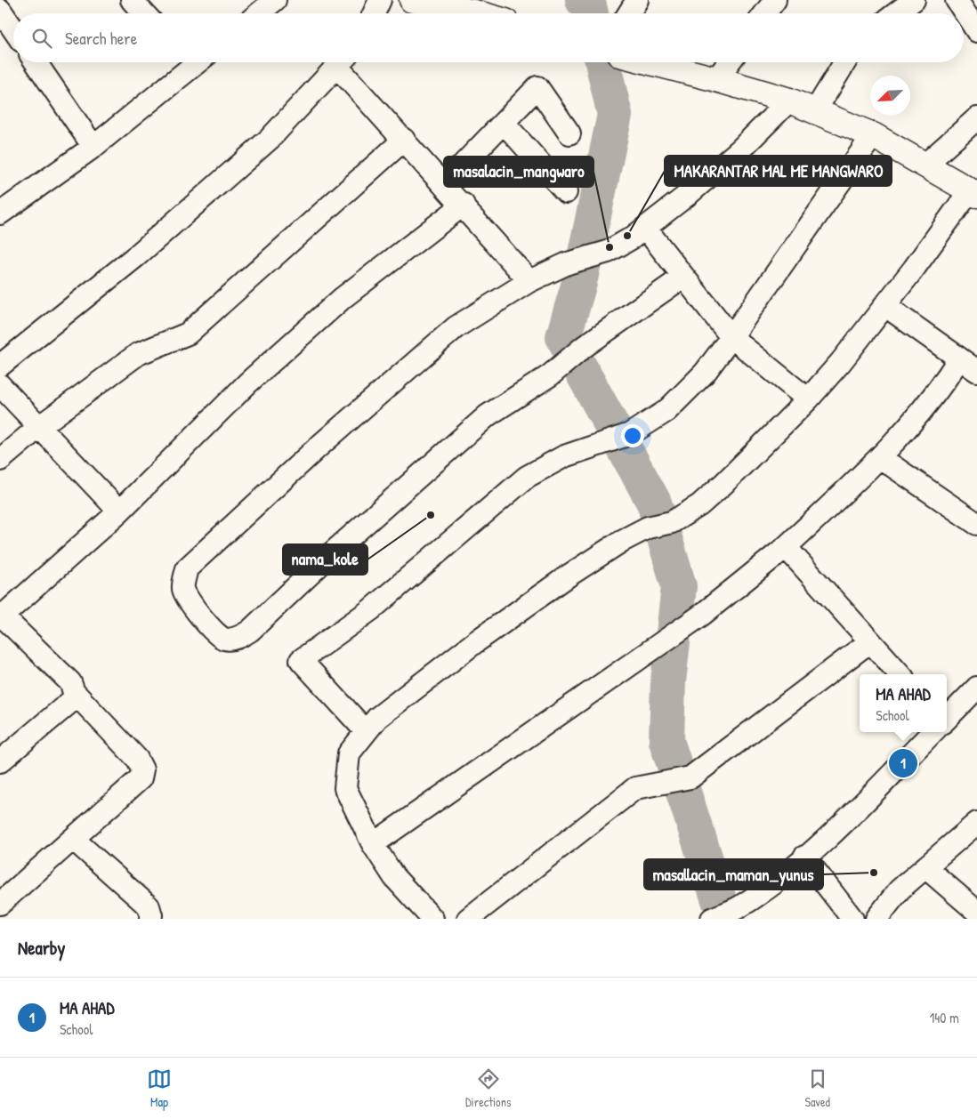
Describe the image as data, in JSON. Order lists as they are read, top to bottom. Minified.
{"places":["MAKARANTAR MAL ME MANGWARO","masalacin_mangwaro","nama_kole","masallacin_maman_yunus"],"north":"bottom left","page":{"search":"Search here","popup":["MA AHAD","School"],"pins":"1","heading":"Nearby","list":[{"mark":"1","name":"MA AHAD","note":"School","value":"140 m"}],"nav":["Map","Directions","Saved"]}}
